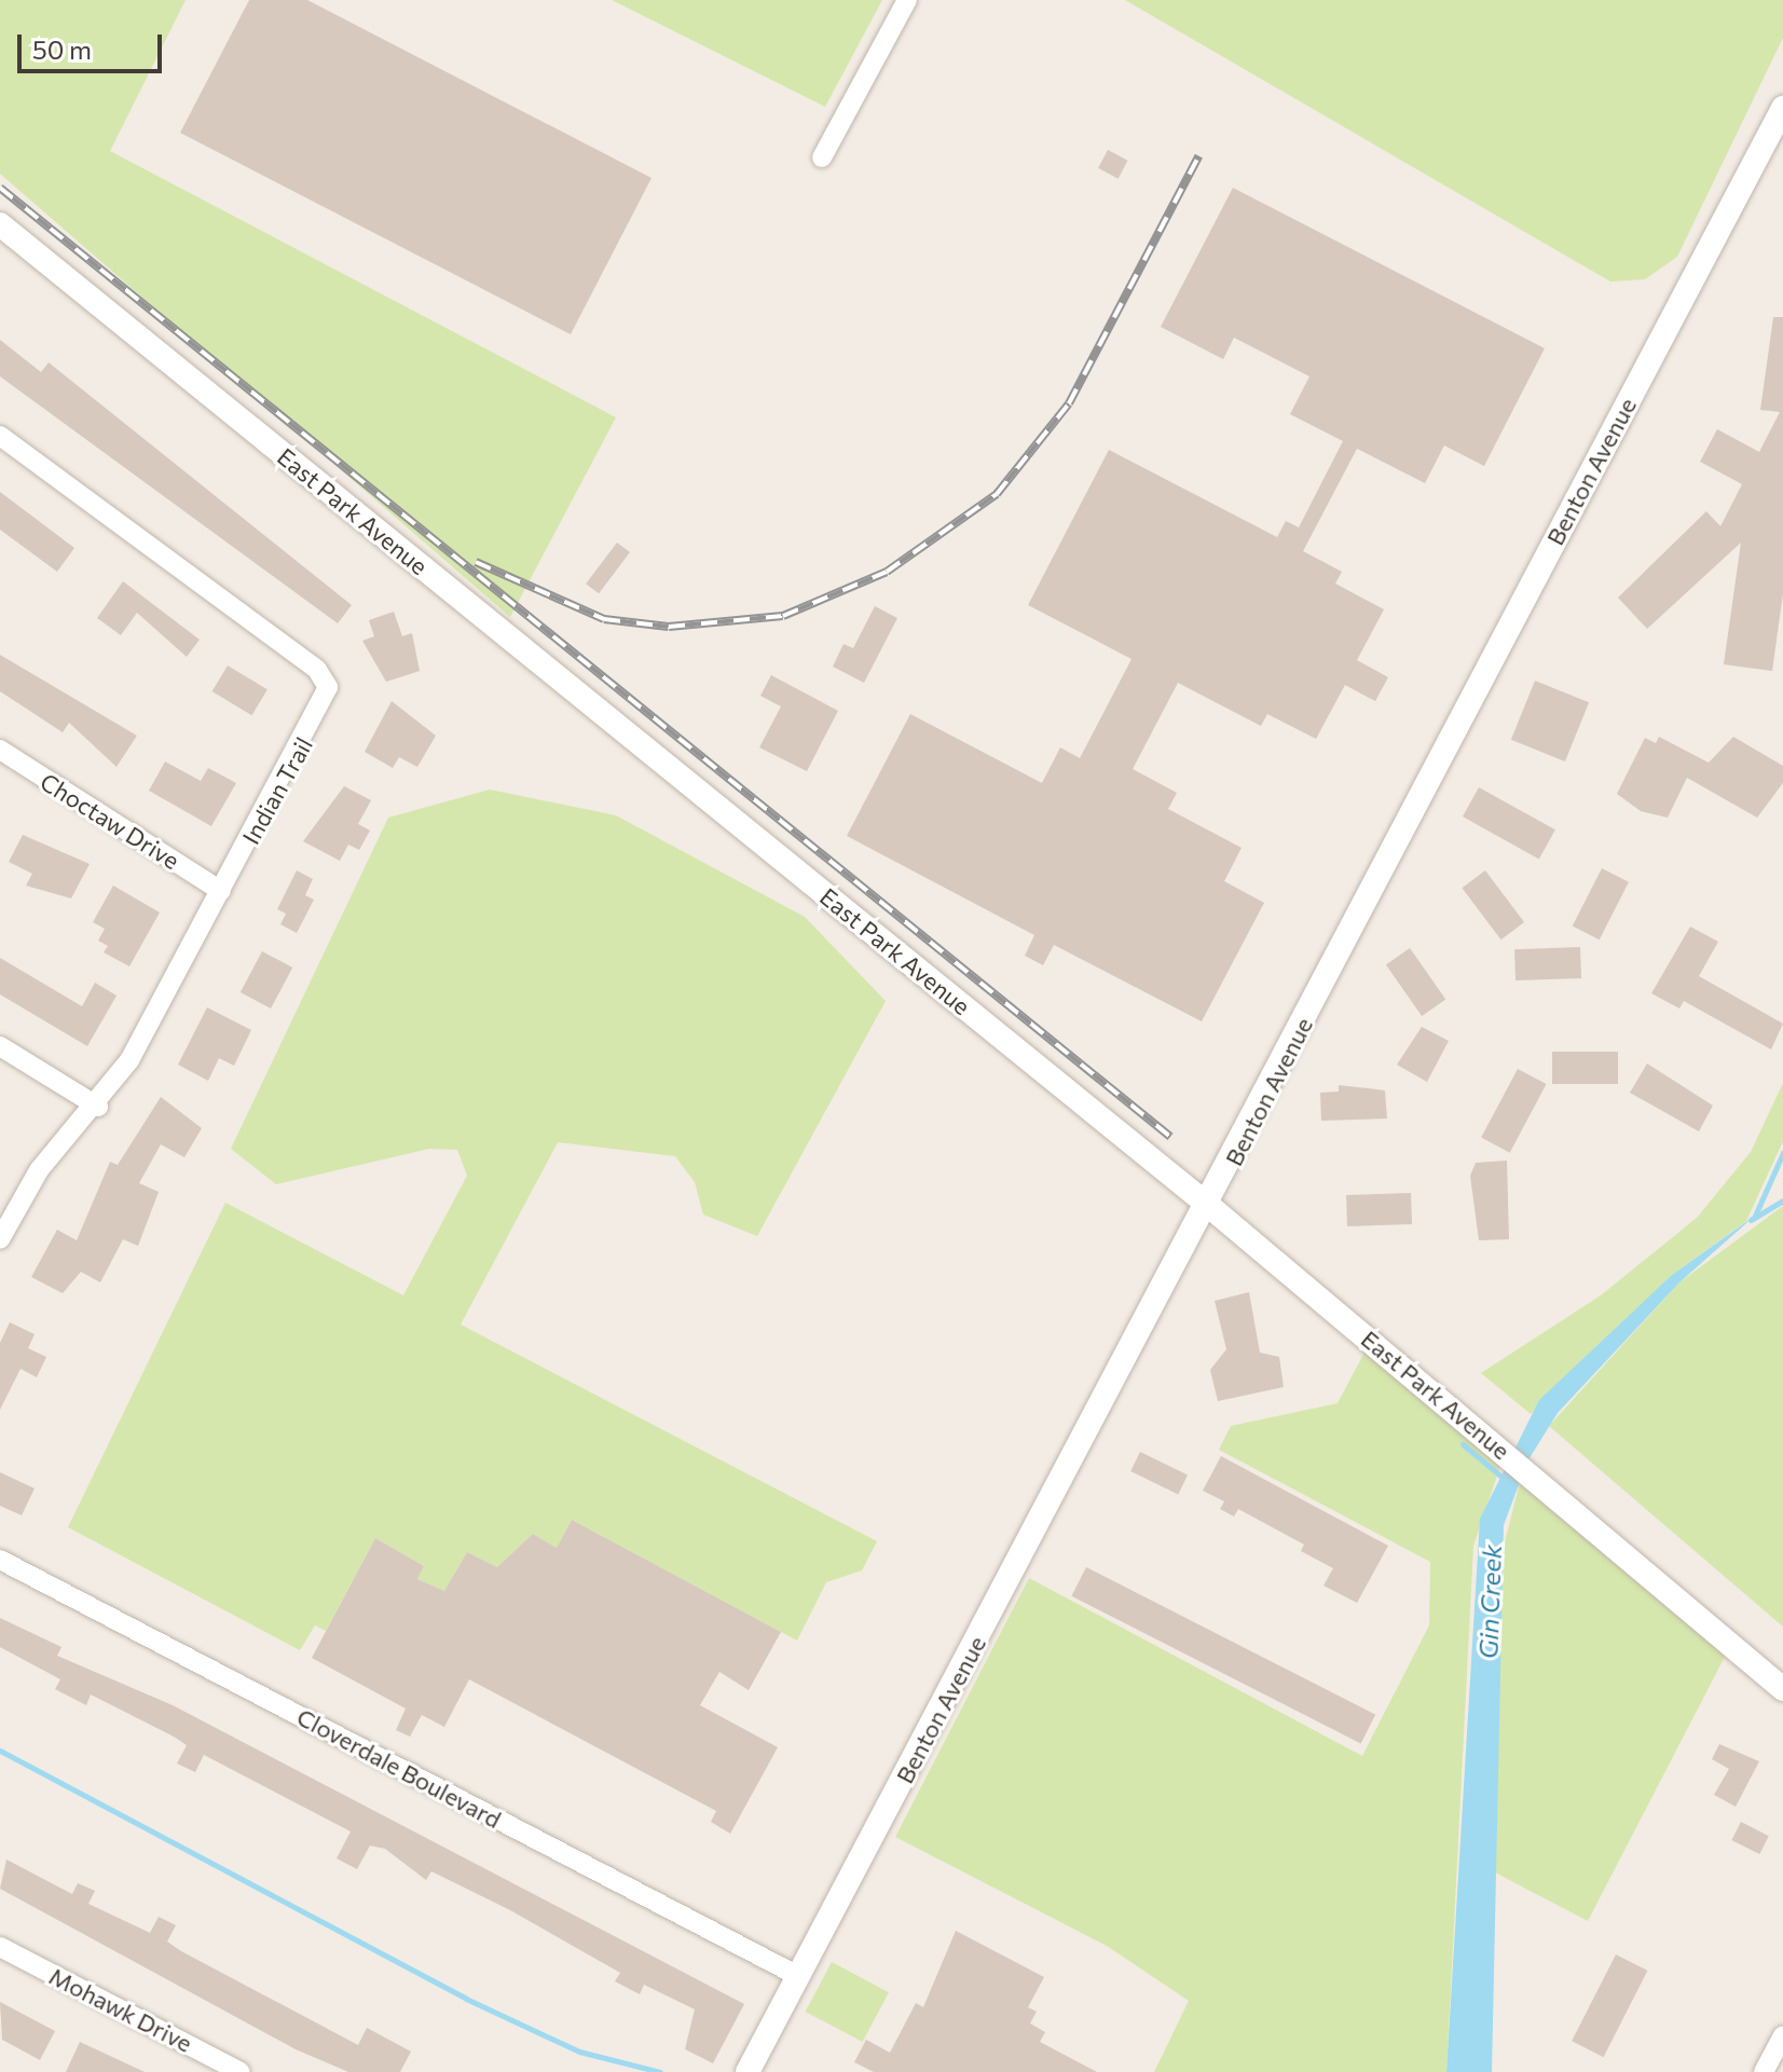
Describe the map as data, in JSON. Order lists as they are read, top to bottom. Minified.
{"streets":{"street":["Benton Avenue","East Park Avenue","Indian Trail","Choctaw Drive","Cloverdale Boulevard","Mohawk Drive"]},"crossings":[["Benton Avenue","East Park Avenue"],["Benton Avenue","Cloverdale Boulevard"],["Indian Trail","Choctaw Drive"]],"water":["Gin Creek"],"scale_bar":"50 m"}
